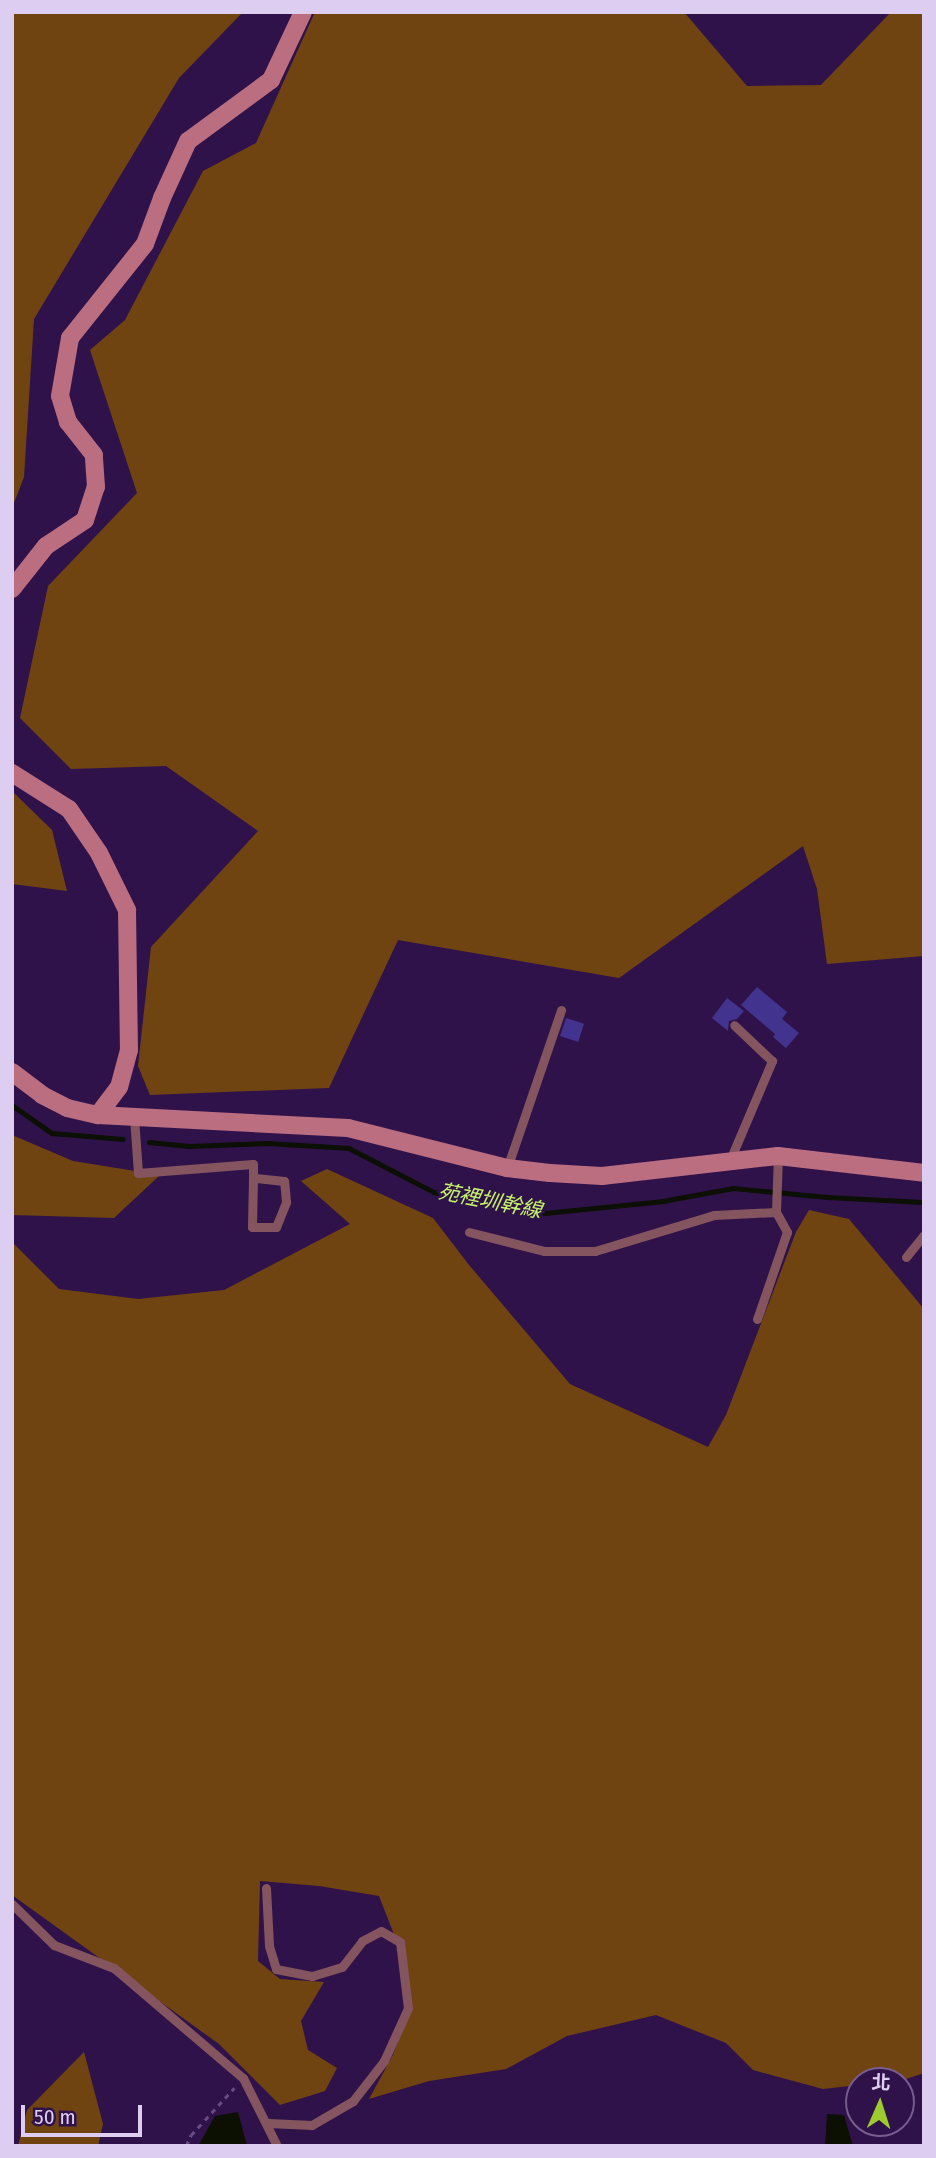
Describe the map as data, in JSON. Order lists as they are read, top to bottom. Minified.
{"water":["苑裡圳幹線"],"scale_bar":"50 m","north":"top"}
